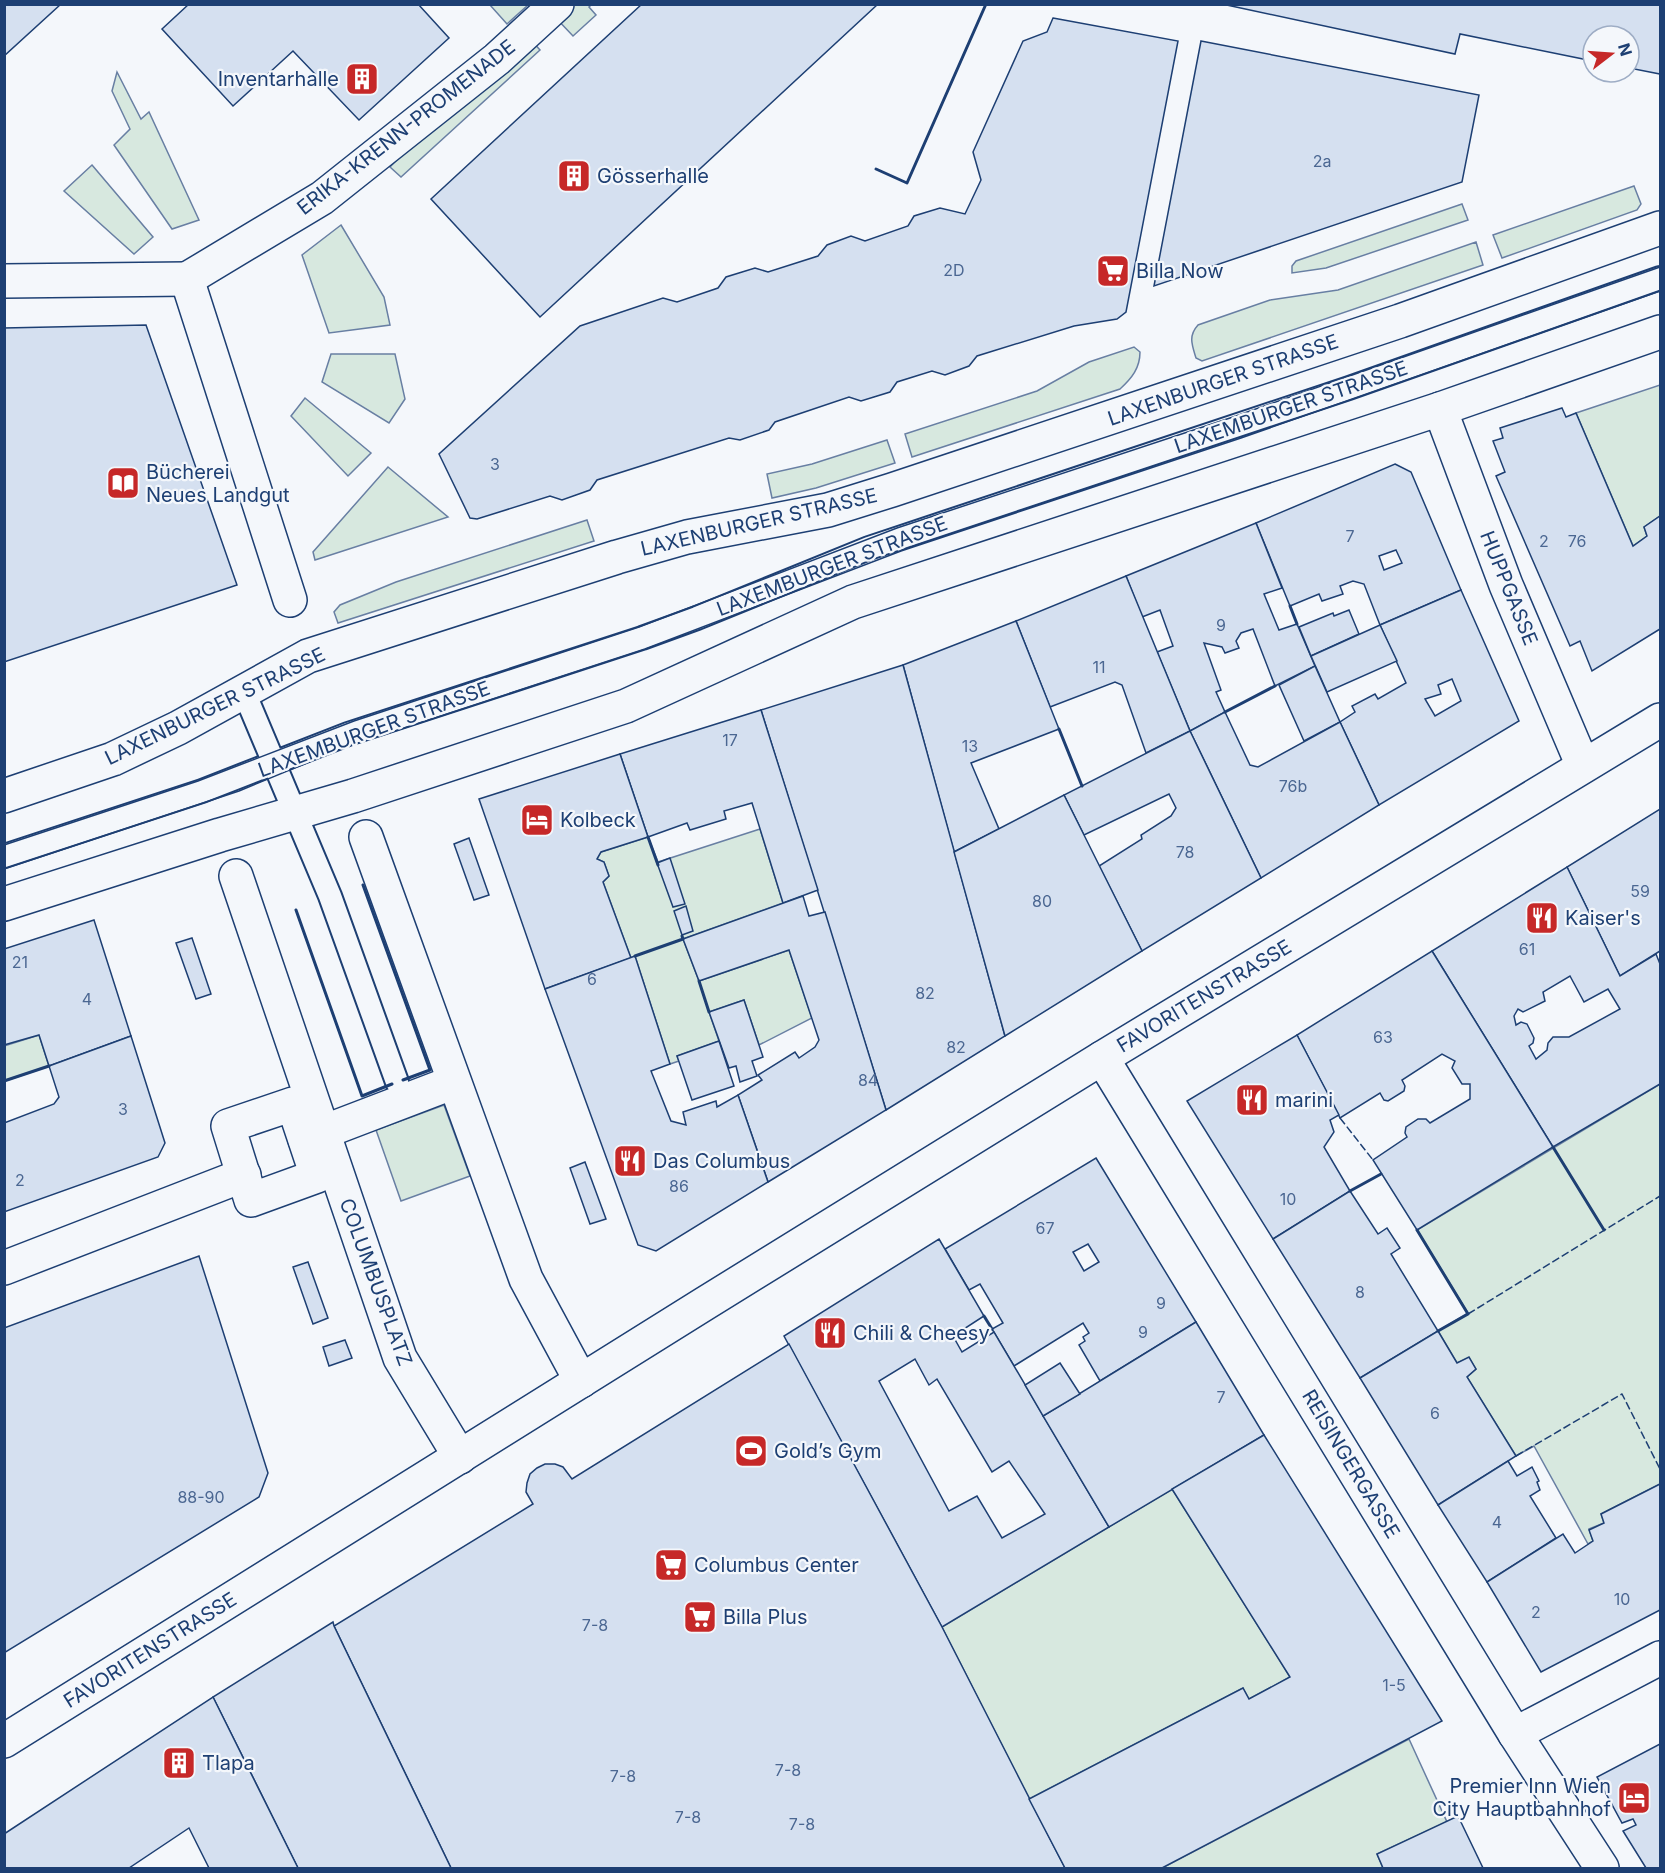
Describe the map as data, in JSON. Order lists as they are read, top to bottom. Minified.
{"streets":{"street":["ERIKA-KRENN-PROMENADE","LAXENBURGER STRASSE","HUPPGASSE","FAVORITENSTRASSE","COLUMBUSPLATZ","REISINGERGASSE"],"lane":["LAXEMBURGER STRASSE"]},"crossings":[["HUPPGASSE","FAVORITENSTRASSE"],["FAVORITENSTRASSE","COLUMBUSPLATZ"],["FAVORITENSTRASSE","REISINGERGASSE"]],"places":{"building":["Inventarhalle","Gösserhalle","Tlapa"],"supermarket":["Billa Now","Columbus Center","Billa Plus"],"library":["Bücherei Neues Landgut"],"hotel":["Kolbeck","Premier Inn Wien City Hauptbahnhof"],"restaurant":["Kaiser's","marini","Das Columbus","Chili & Cheesy"],"sports":["Gold’s Gym"]},"house_numbers":["2a","2D","3","7","2","76","9","11","17","13","76b","78","59","80","61","21","6","82","4","63","82","84","3","2","86","10","67","8","9","9","7","6","88-90","4","10","2","7-8","1-5","7-8","7-8","7-8","7-8"],"north":"right"}
